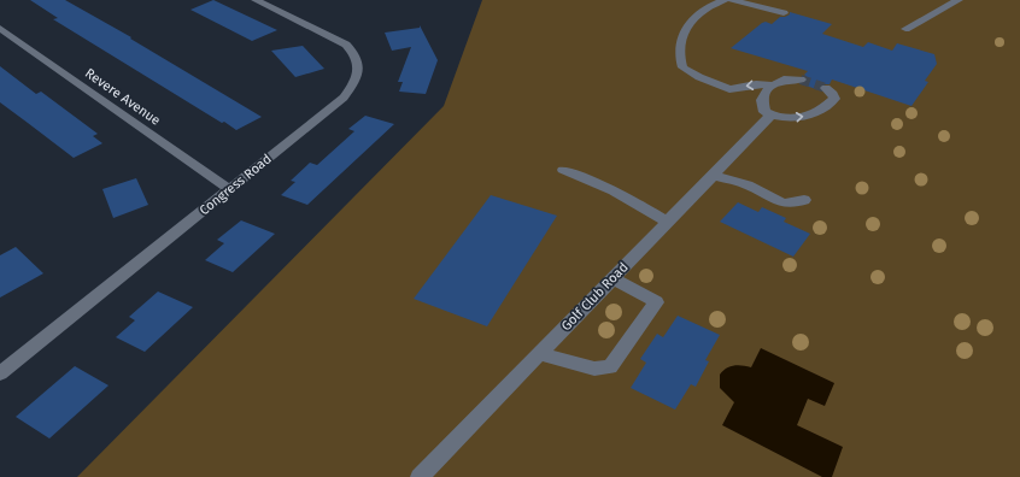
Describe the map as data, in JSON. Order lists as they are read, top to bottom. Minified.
{"streets":{"street":["Revere Avenue","Congress Road","Golf Club Road"]},"crossings":[["Revere Avenue","Congress Road"]]}
